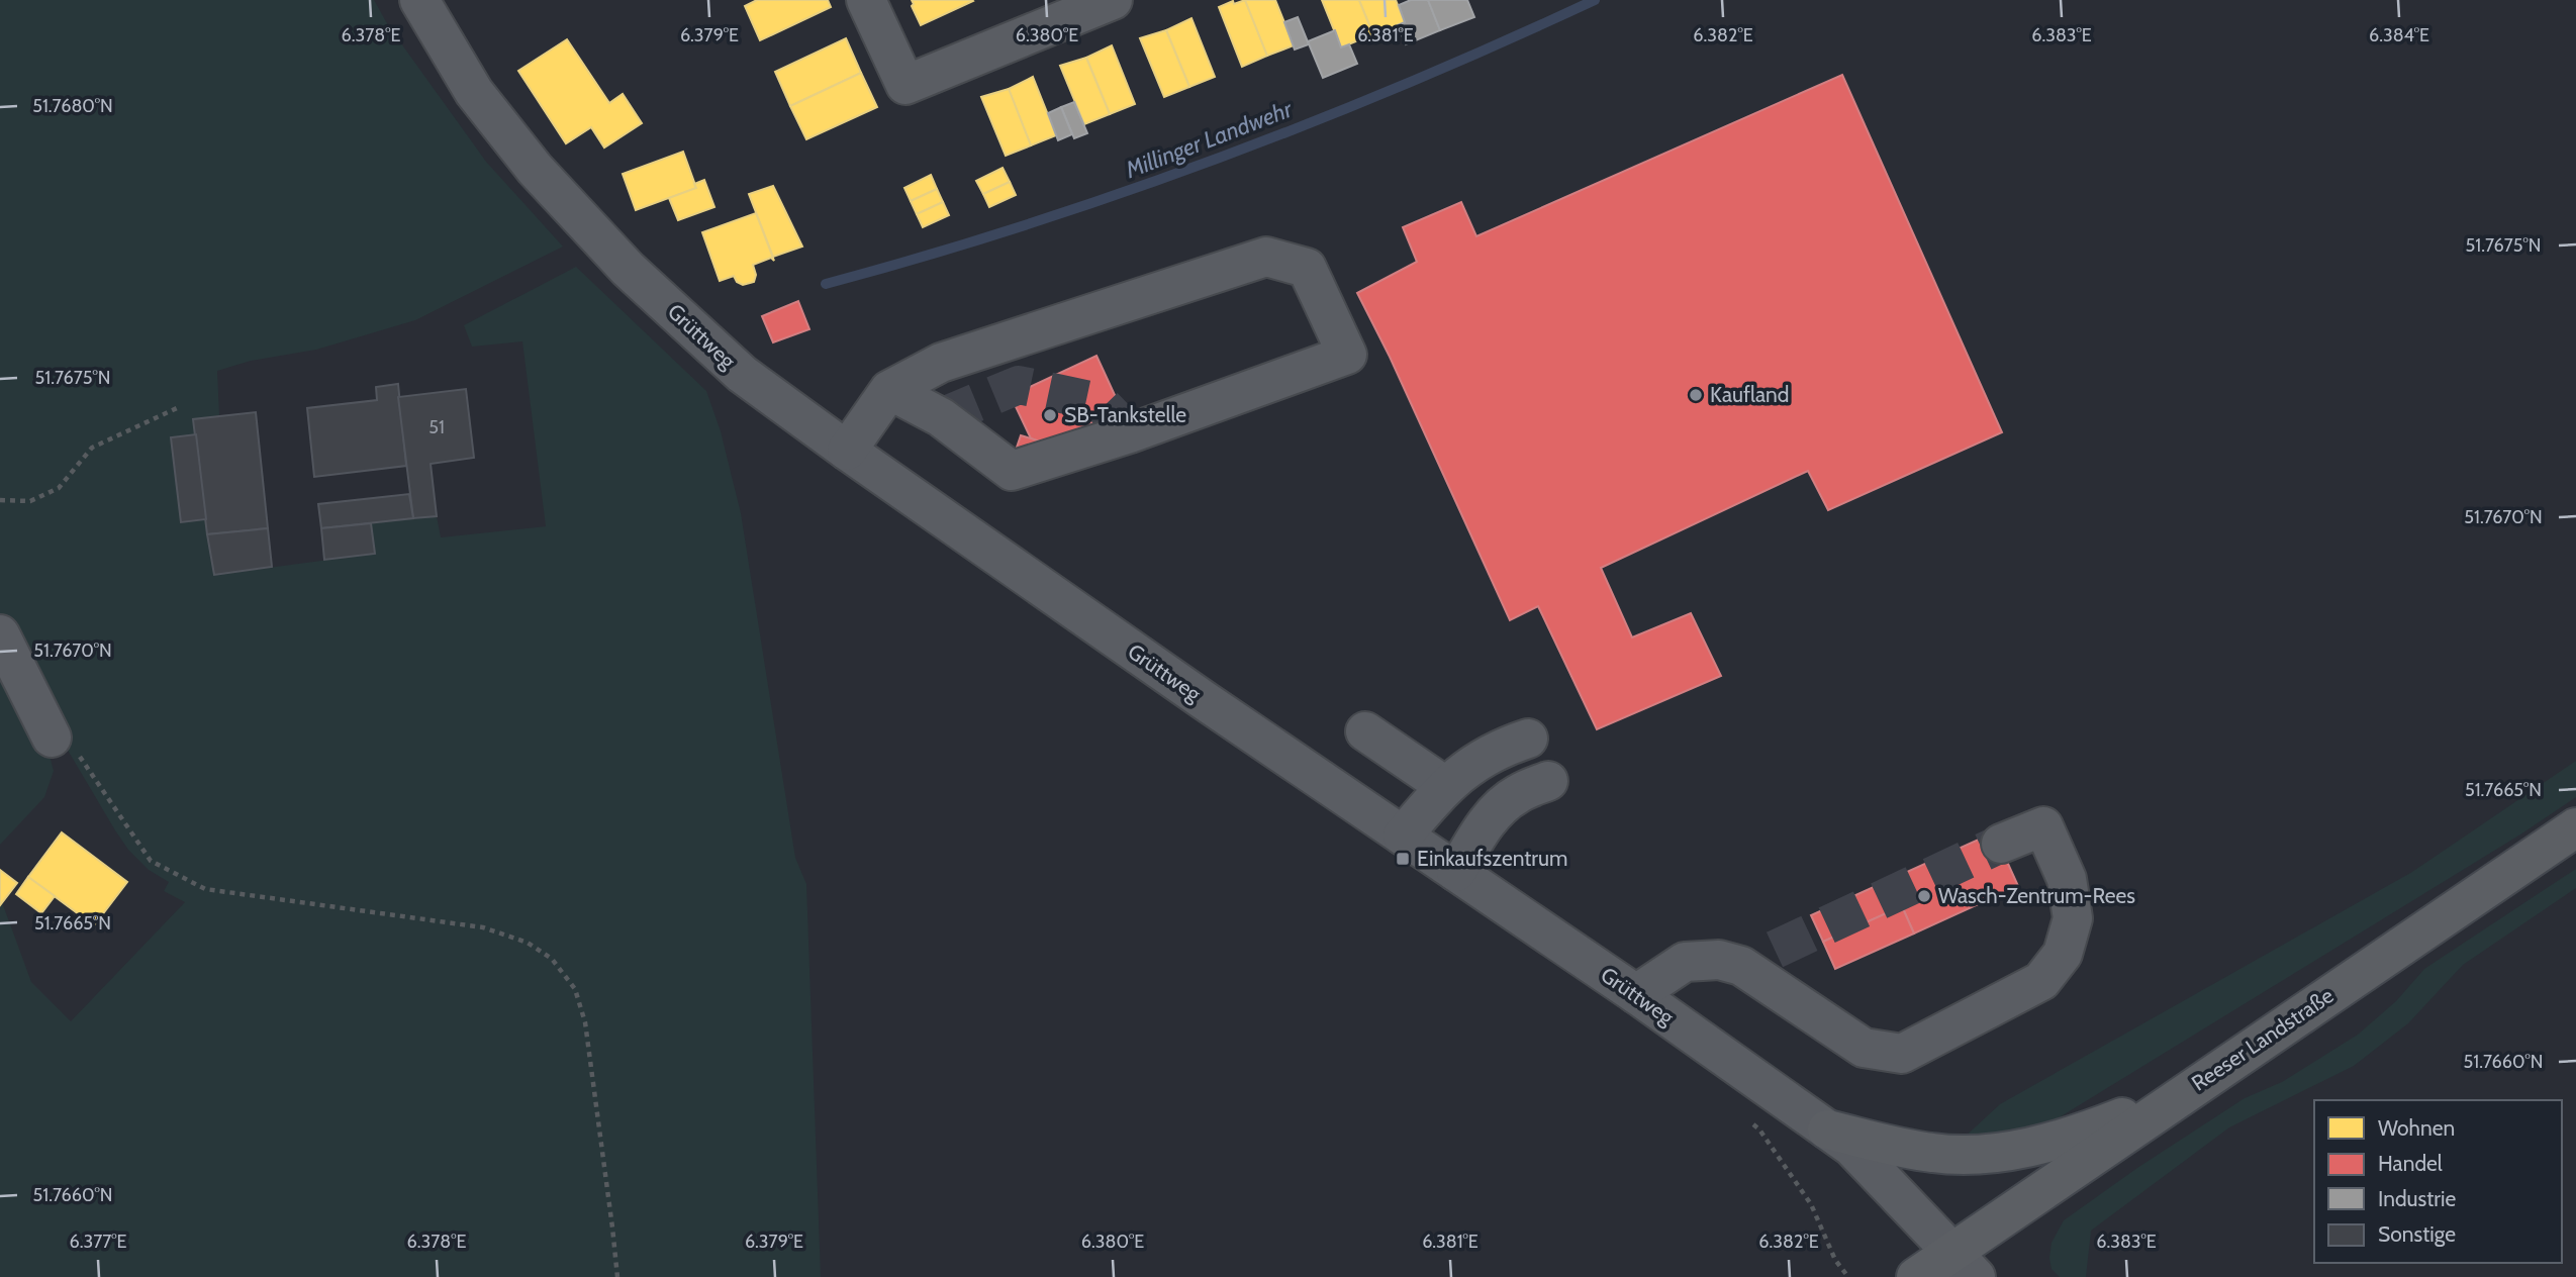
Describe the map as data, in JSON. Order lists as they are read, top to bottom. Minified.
{"streets":{"main road":["Reeser Landstraße"],"street":["Grüttweg"]},"crossings":[["Grüttweg","Reeser Landstraße"]],"water":["Millinger Landwehr"],"places":{"other":["Kaufland","SB-Tankstelle","Wasch-Zentrum-Rees"],"transit":["Einkaufszentrum"]},"house_numbers":["51"],"legend":["Wohnen","Handel","Industrie","Sonstige"],"coordinates":["6.378°E","6.379°E","6.380°E","6.381°E","6.382°E","6.383°E","6.384°E","51.7680°N","51.7675°N","51.7670°N","51.7665°N","51.7660°N","6.377°E"]}
